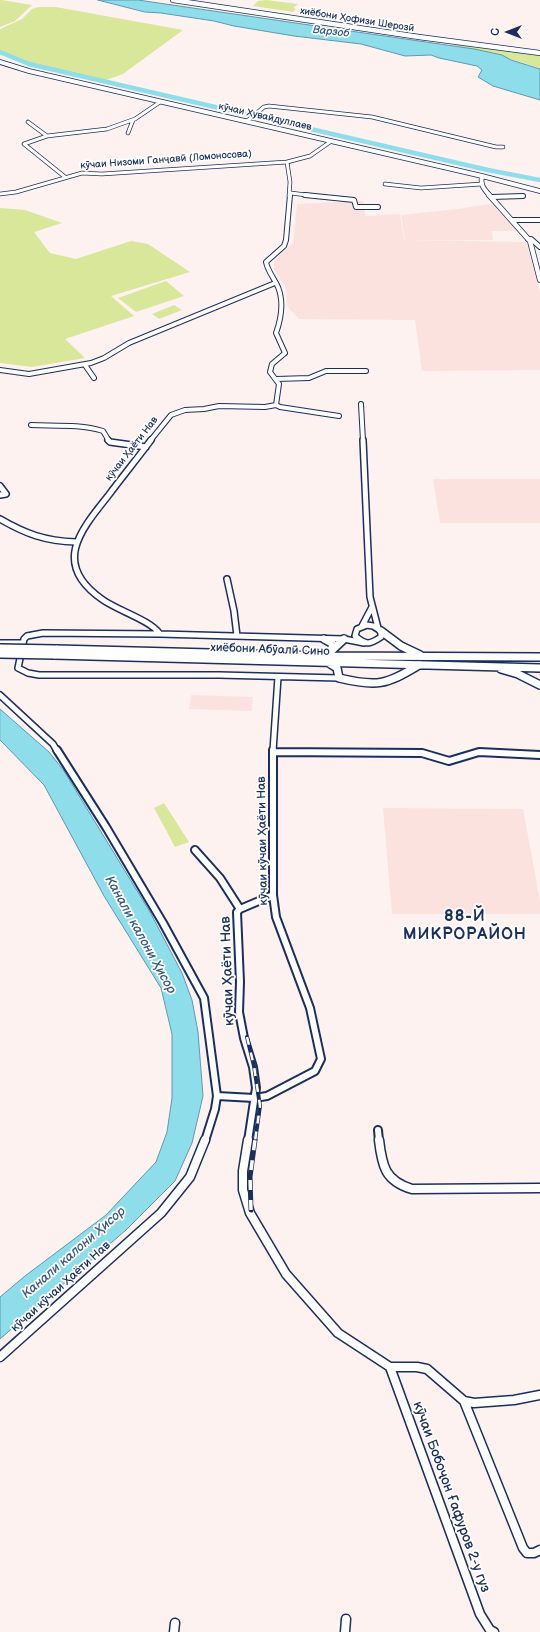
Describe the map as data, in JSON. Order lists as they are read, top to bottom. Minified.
{"streets":{"main road":["хиёбони Ҳофизи Шерозӣ","хиёбони Абӯалӣ Сино"],"street":["кӯчаи Хувайдуллаев","кӯчаи Низоми Ганҷавӣ (Ломоносова)","кӯчаи Ҳаёти Нав","кӯчаи кӯчаи Ҳаёти Нав","кӯчаи Бобоҷон Ғафуров 2-у гуз"]},"crossings":[["кӯчаи Ҳаёти Нав","кӯчаи кӯчаи Ҳаёти Нав"],["кӯчаи Ҳаёти Нав","кӯчаи Бобоҷон Ғафуров 2-у гуз"]],"districts":["88-Й МИКРОРАЙОН"],"water":["Варзоб","Канали калони Ҳисор"],"north":"left"}
